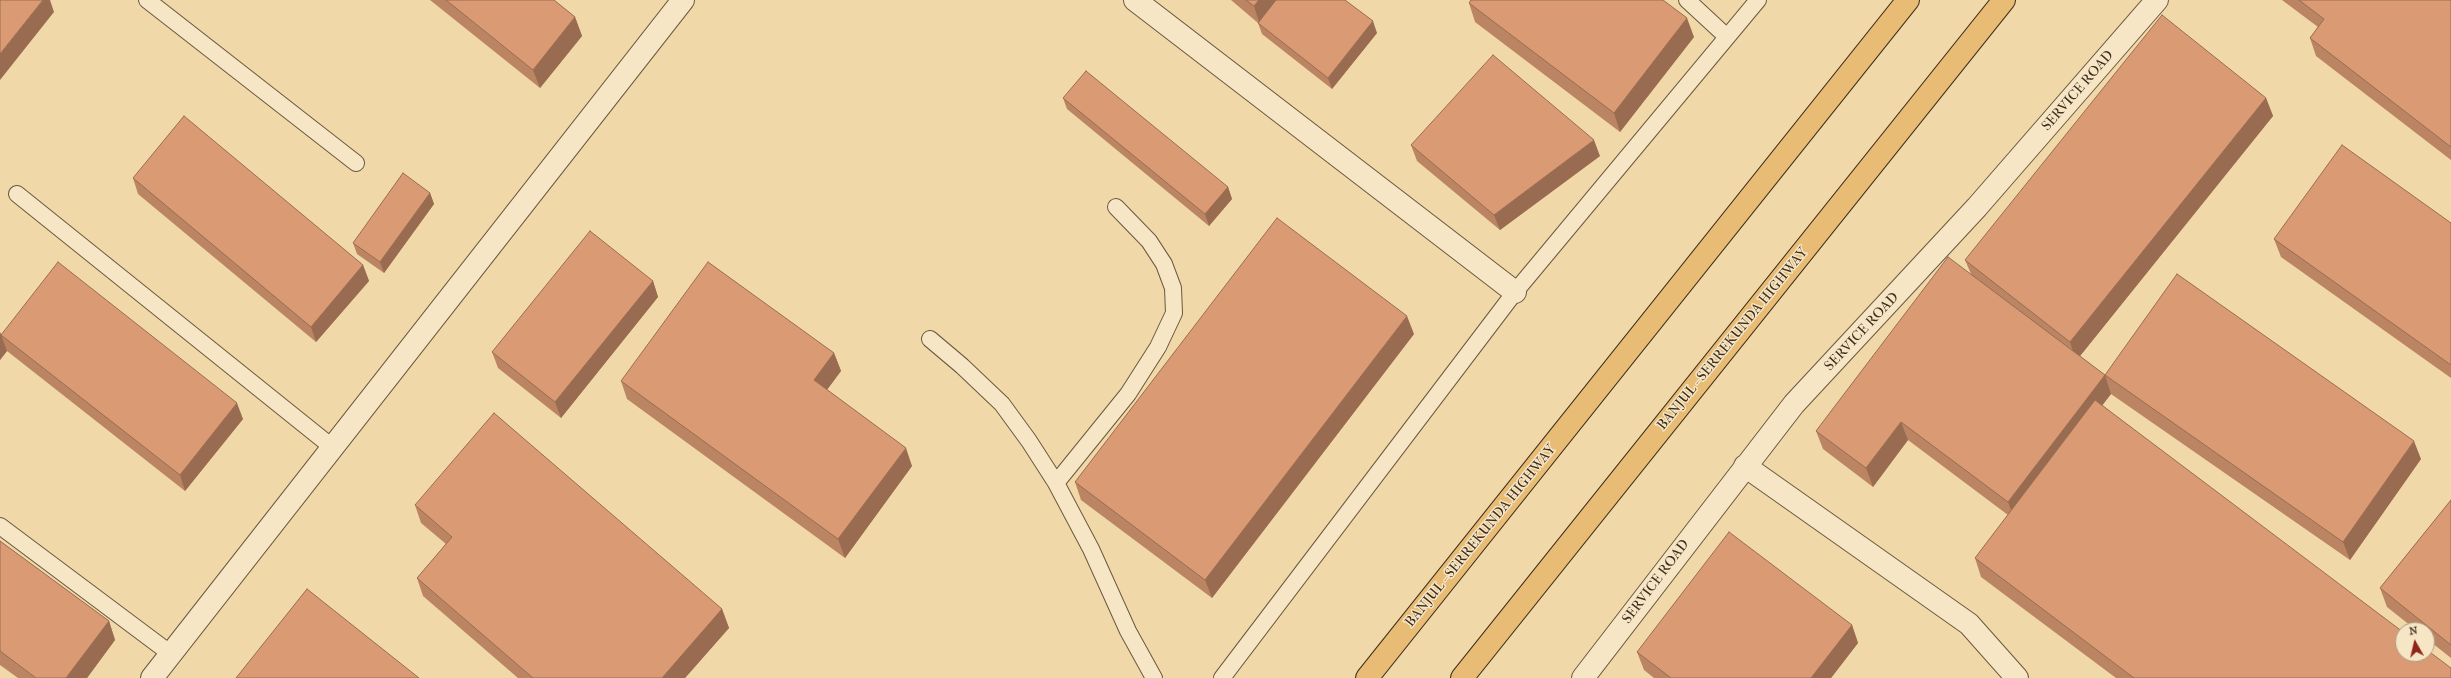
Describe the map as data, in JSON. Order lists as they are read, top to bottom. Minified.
{"streets":{"highway":["BANJUL - SERREKUNDA HIGHWAY"],"street":["SERVICE ROAD"]},"north":"top"}
